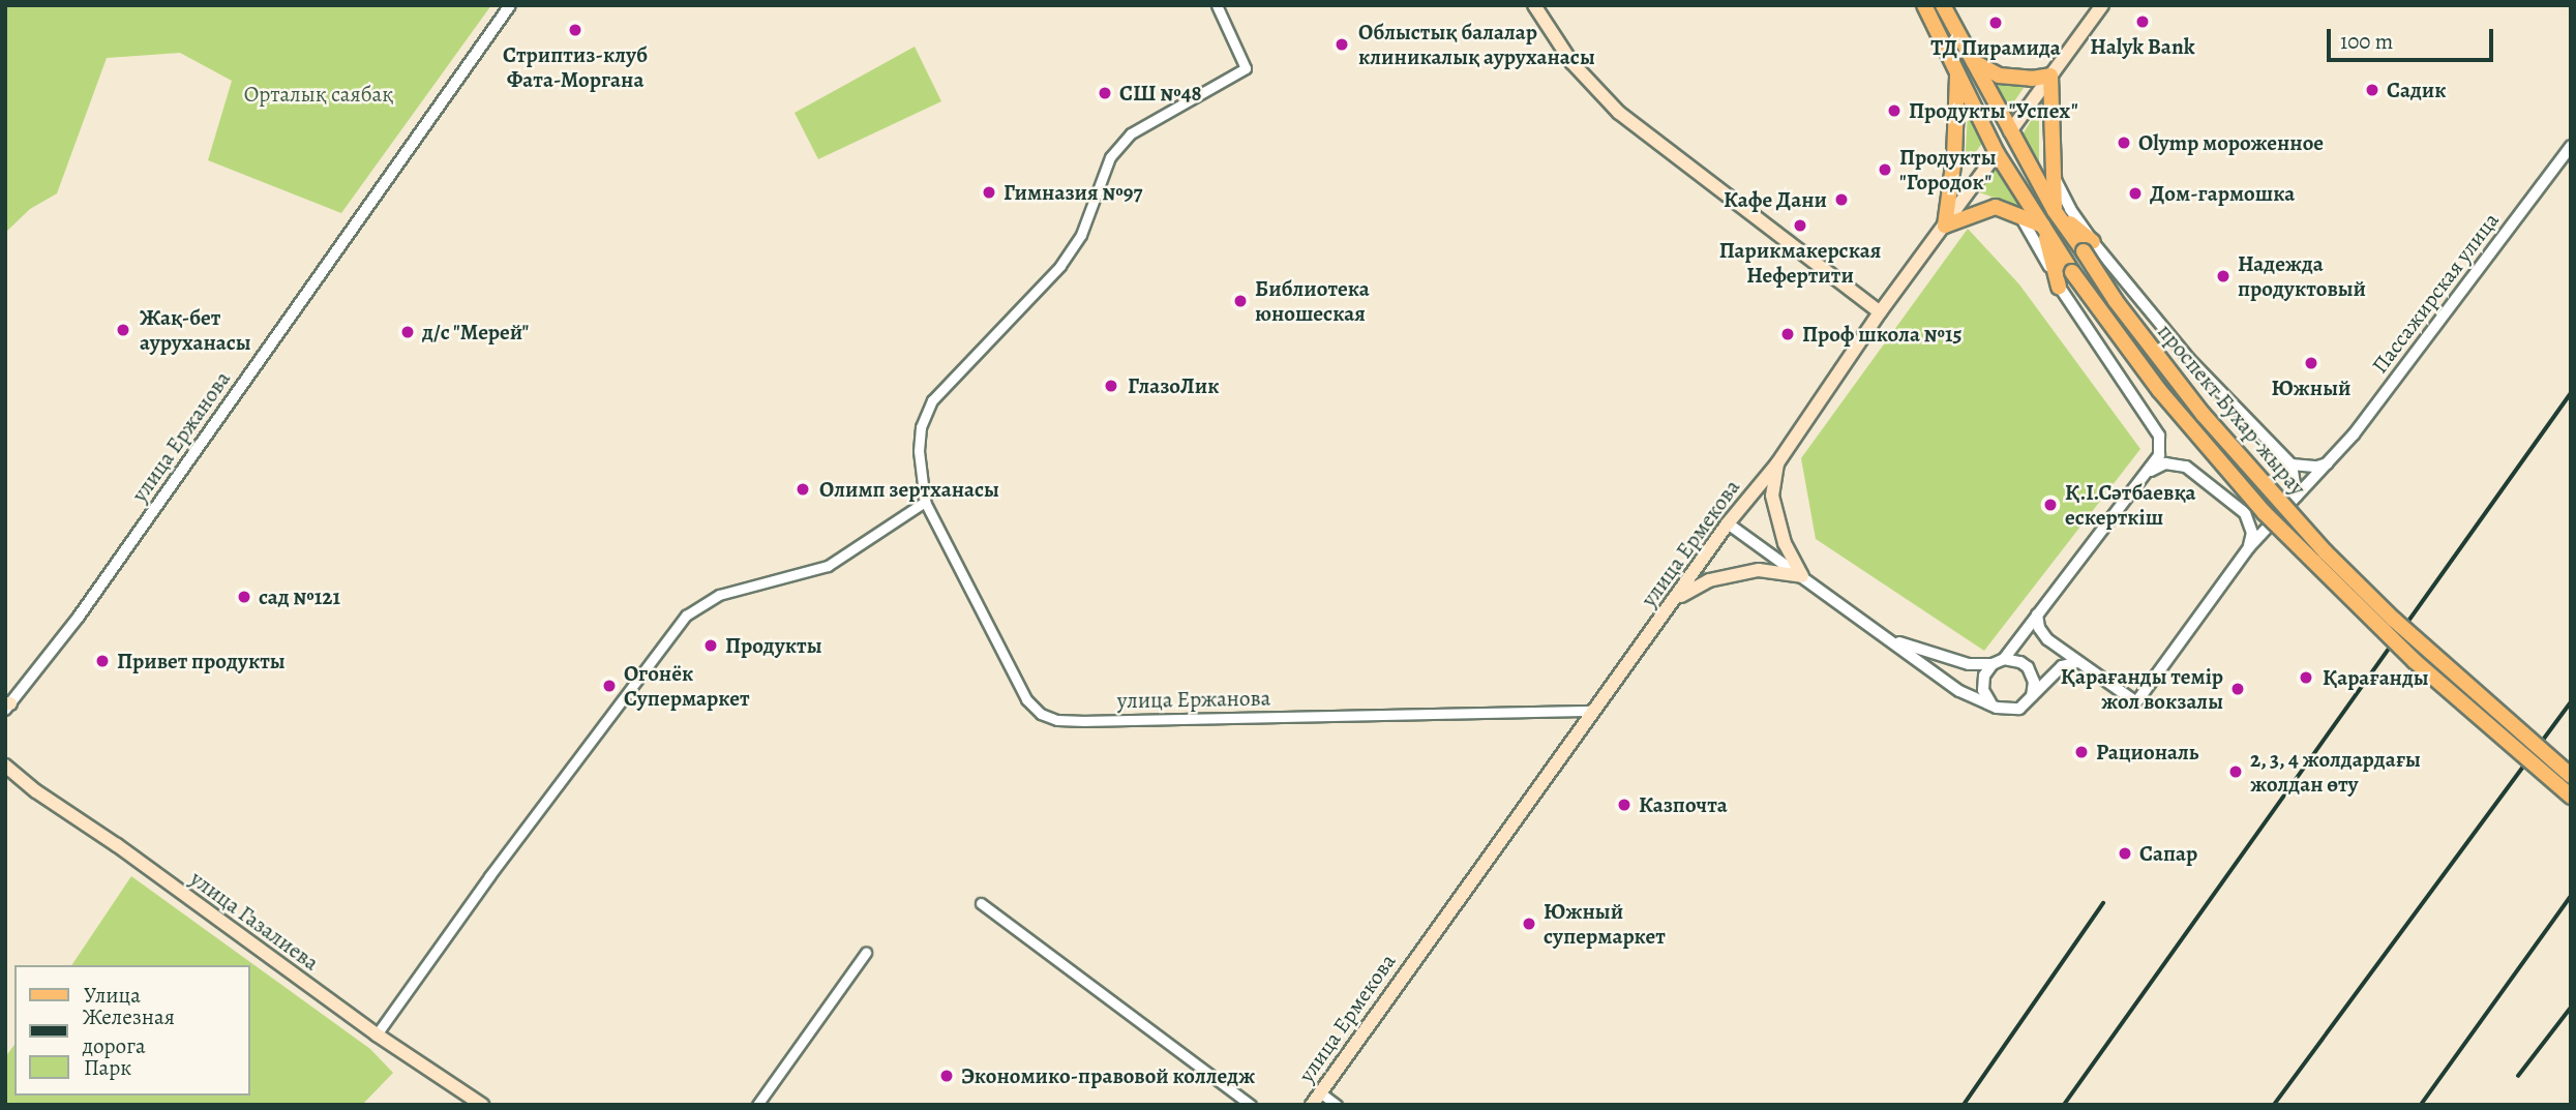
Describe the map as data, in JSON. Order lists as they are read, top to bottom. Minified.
{"streets":{"main road":["проспект Бухар-жырау","улица Ермекова","улица Газалиева"],"street":["Пассажирская улица","улица Ержанова"]},"crossings":[["проспект Бухар-жырау","улица Ермекова"],["улица Ержанова","улица Ермекова"]],"parks":["Орталық саябақ"],"places":["Halyk Bank","ТД Пирамида","Стриптиз-клуб Фата-Моргана","Облыстық балалар клиникалық ауруханасы","Садик","СШ №48","Продукты \"Успех\"","Olymp мороженное","Продукты \"Городок\"","Гимназия №97","Дом-гармошка","Кафе Дани","Парикмакерская Нефертити","Надежда продуктовый","Библиотека юношеская","Жақ-бет ауруханасы","д/с \"Мерей\"","Проф школа №15","Южный","ГлазоЛик","Олимп зертханасы","Қ.І.Сәтбаевқа ескерткіш","сад №121","Продукты","Привет продукты","Қарағанды","Огонёк Супермаркет","Қарағанды темір жол вокзалы","Рациональ","2, 3, 4 жолдардағы жолдан өту","Казпочта","Сапар","Южный супермаркет","Экономико-правовой колледж"],"legend":["Улица","Железная дорога","Парк"],"scale_bar":"100 m"}
